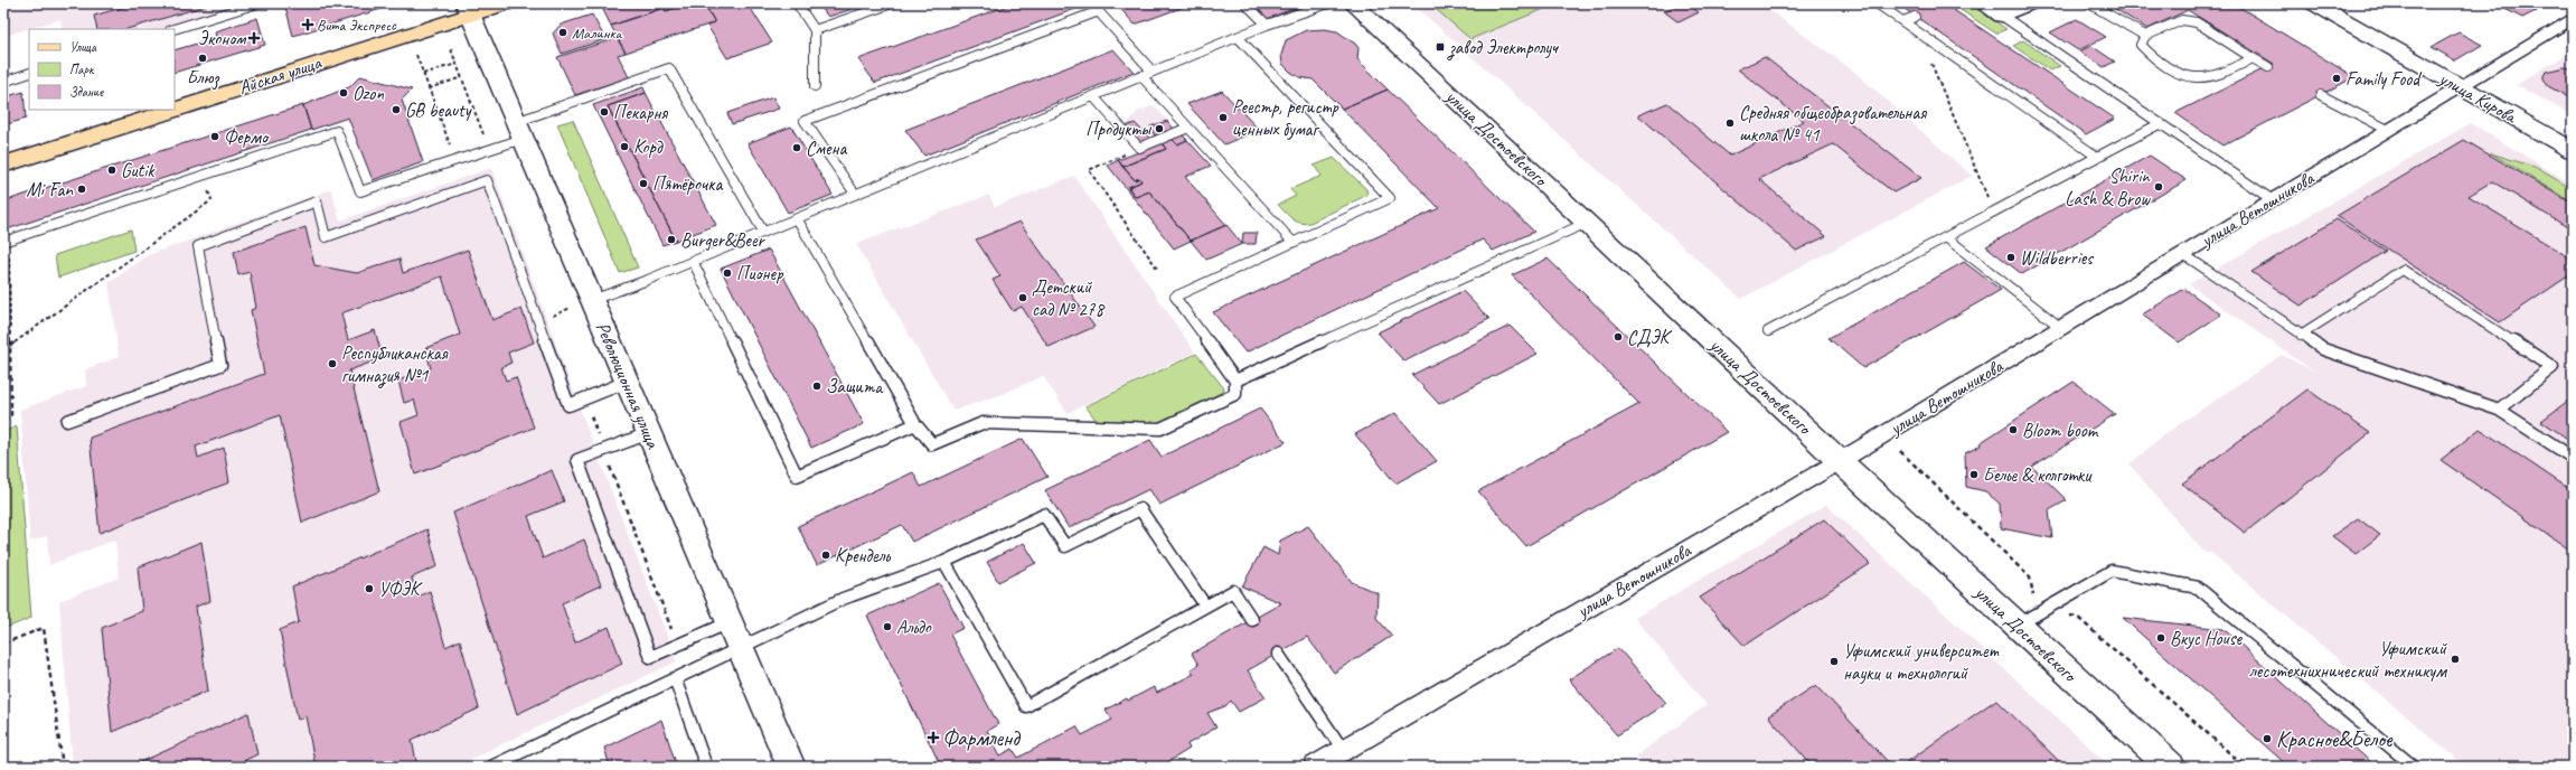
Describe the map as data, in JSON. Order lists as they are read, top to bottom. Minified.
{"streets":{"main road":["Айская улица"],"street":["улица Кирова","улица Достоевского","улица Ветошникова","Революционная улица"]},"crossings":[["Айская улица","Революционная улица"],["улица Кирова","улица Ветошникова"],["улица Достоевского","улица Ветошникова"]],"places":{"health":["Вита Экспресс","Эконом","Фармленд"],"other":["Малинка","Блюз","Family Food","Ozon","GB beauty","Пекарня","Реестр, регистр ценных бумаг","Средняя общеобразовательная школа № 41","Продукты","Фермо","Корд","Смена","Gutik","Пятёрочка","Shirin Lash & Brow","Mi Fan","Burger&Beer","Wildberries","Пионер","Детский сад № 278","СДЭК","Республиканская гимназия №1","Защита","Bloom boom","Белье & колготки","Крендель","УФЭК","Альдо","Вкус House","Уфимский лесотехнихнический техникум","Уфимский университет науки и технологий","Красное&Белое"],"transit":["завод Электролуч"]},"legend":["Улица","Парк","Здание"]}
